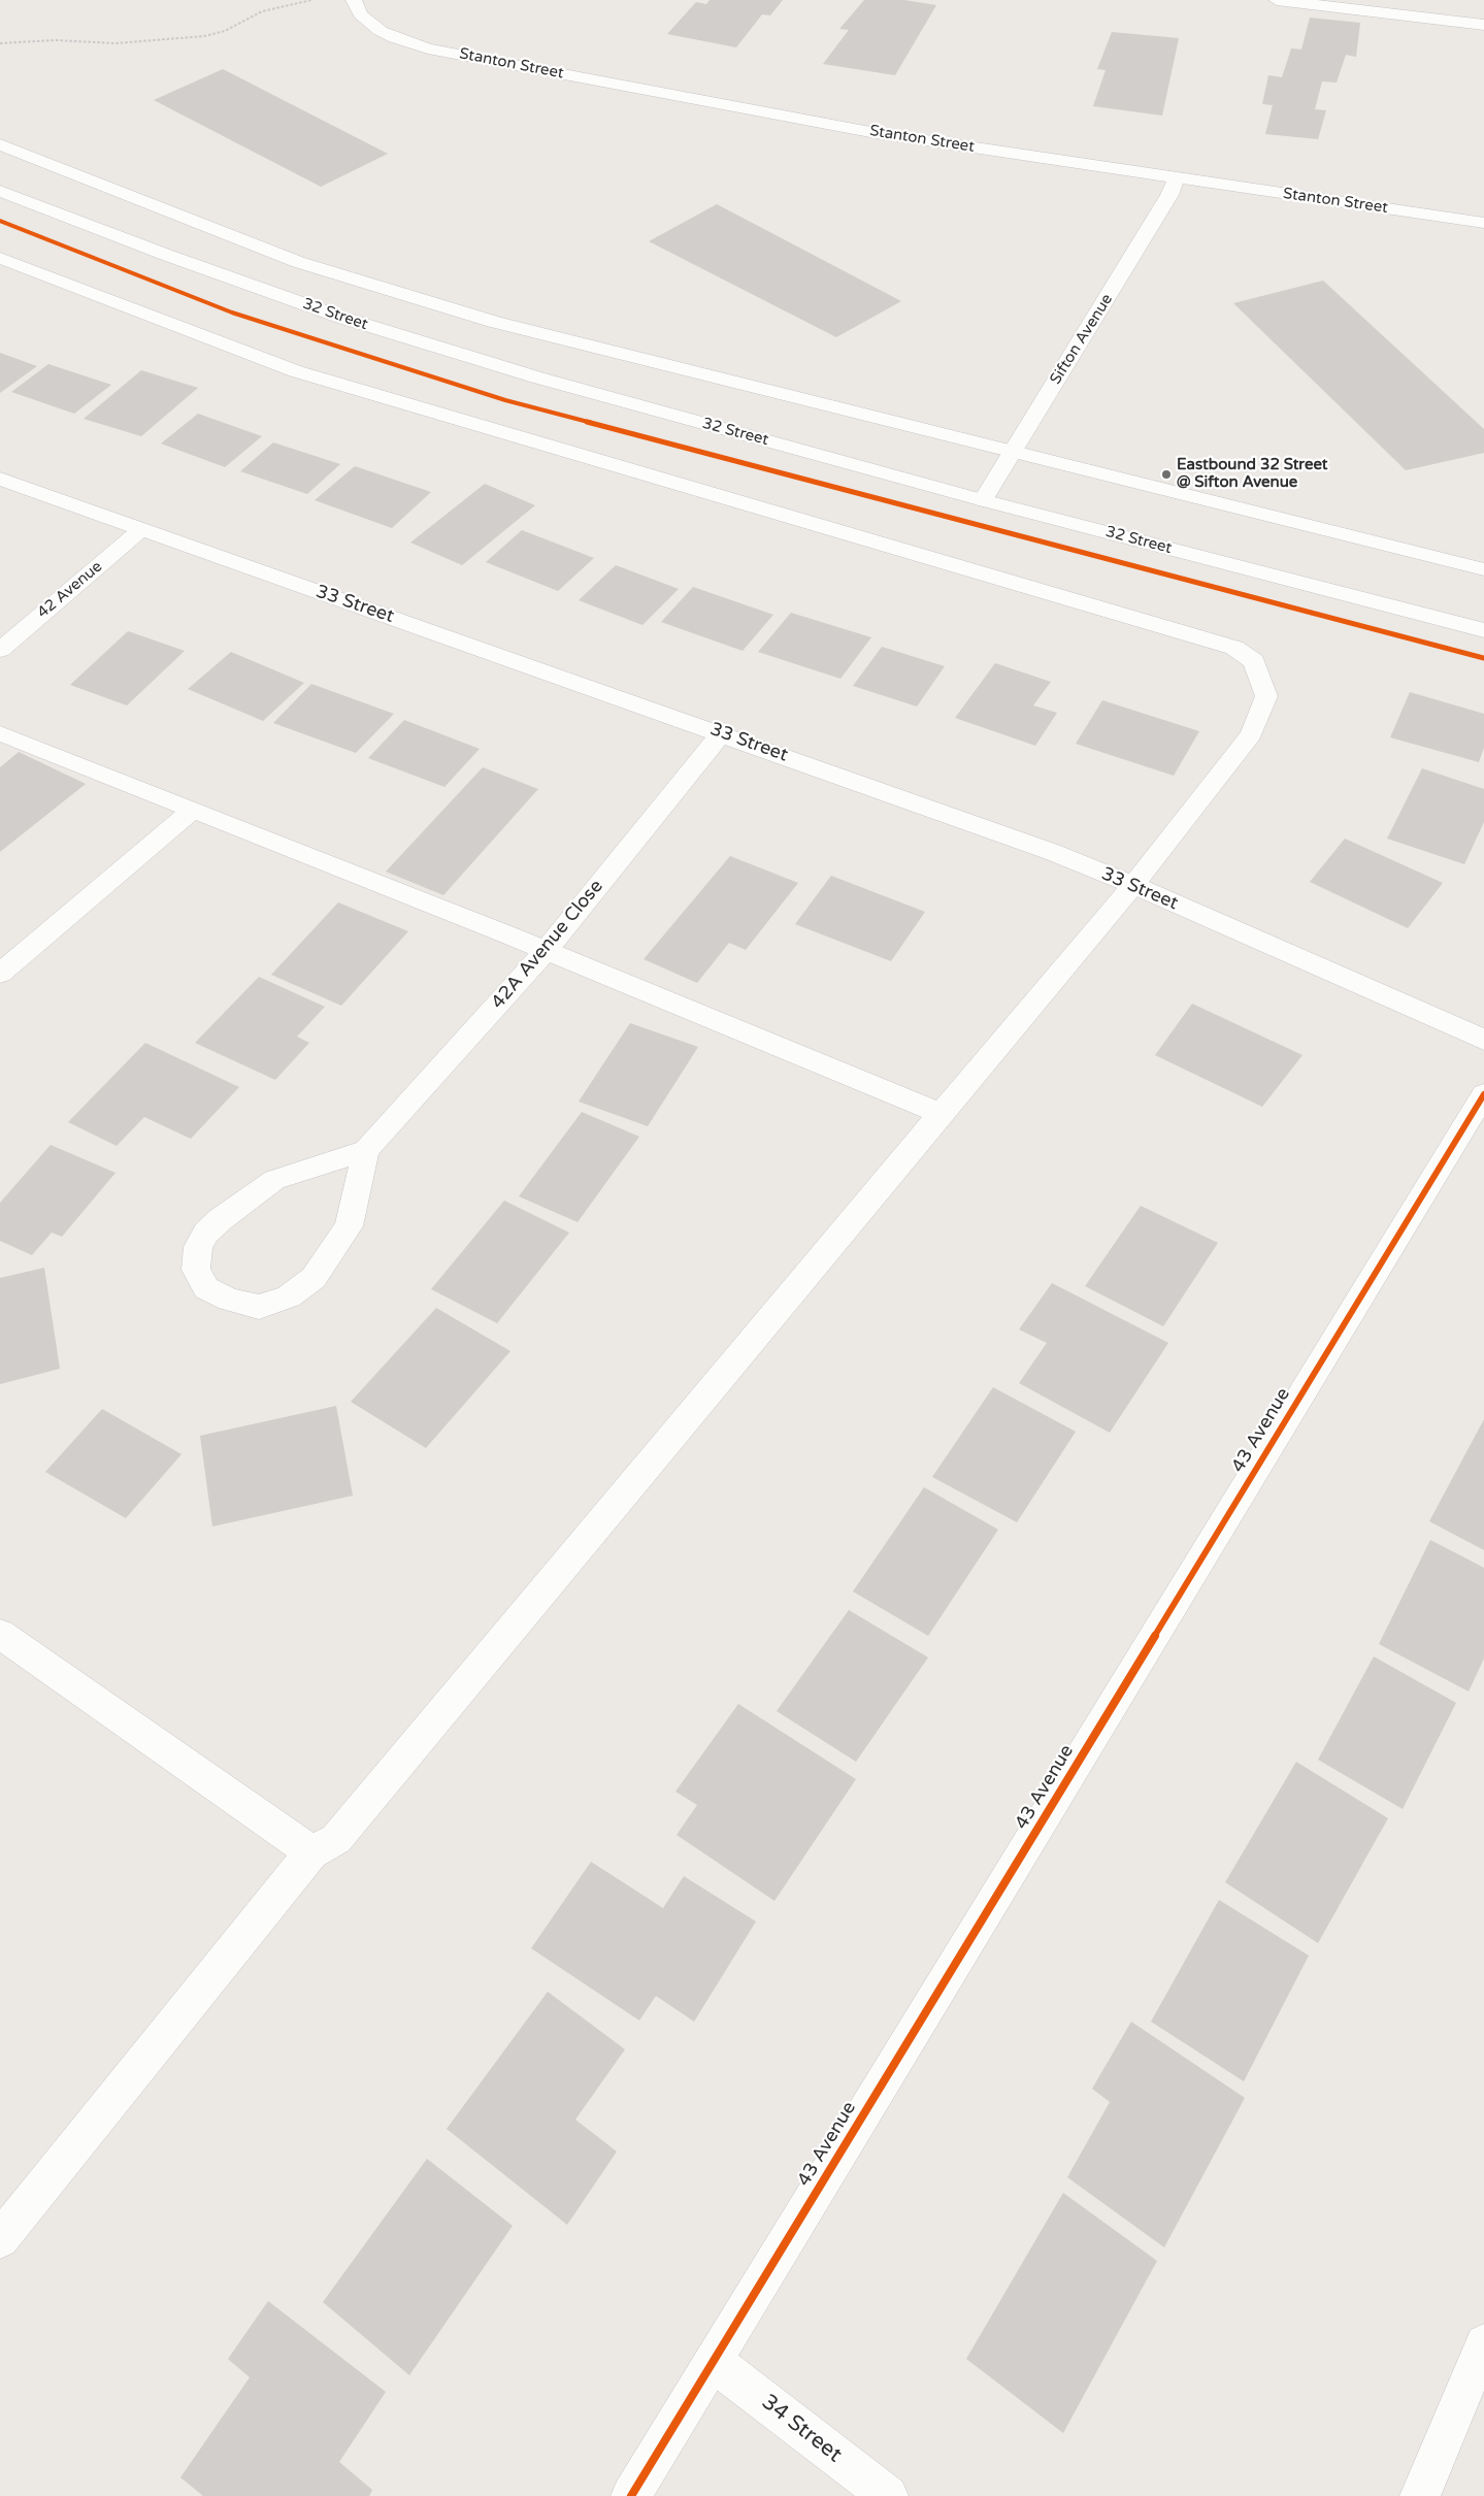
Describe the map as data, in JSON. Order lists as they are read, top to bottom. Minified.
{"streets":{"street":["Stanton Street","32 Street","Sifton Avenue","42 Avenue","33 Street","42A Avenue Close","43 Avenue","34 Street"]},"crossings":[["Stanton Street","Sifton Avenue"],["32 Street","Sifton Avenue"],["42 Avenue","33 Street"],["33 Street","42A Avenue Close"],["43 Avenue","34 Street"]],"places":["Eastbound 32 Street @ Sifton Avenue"]}
